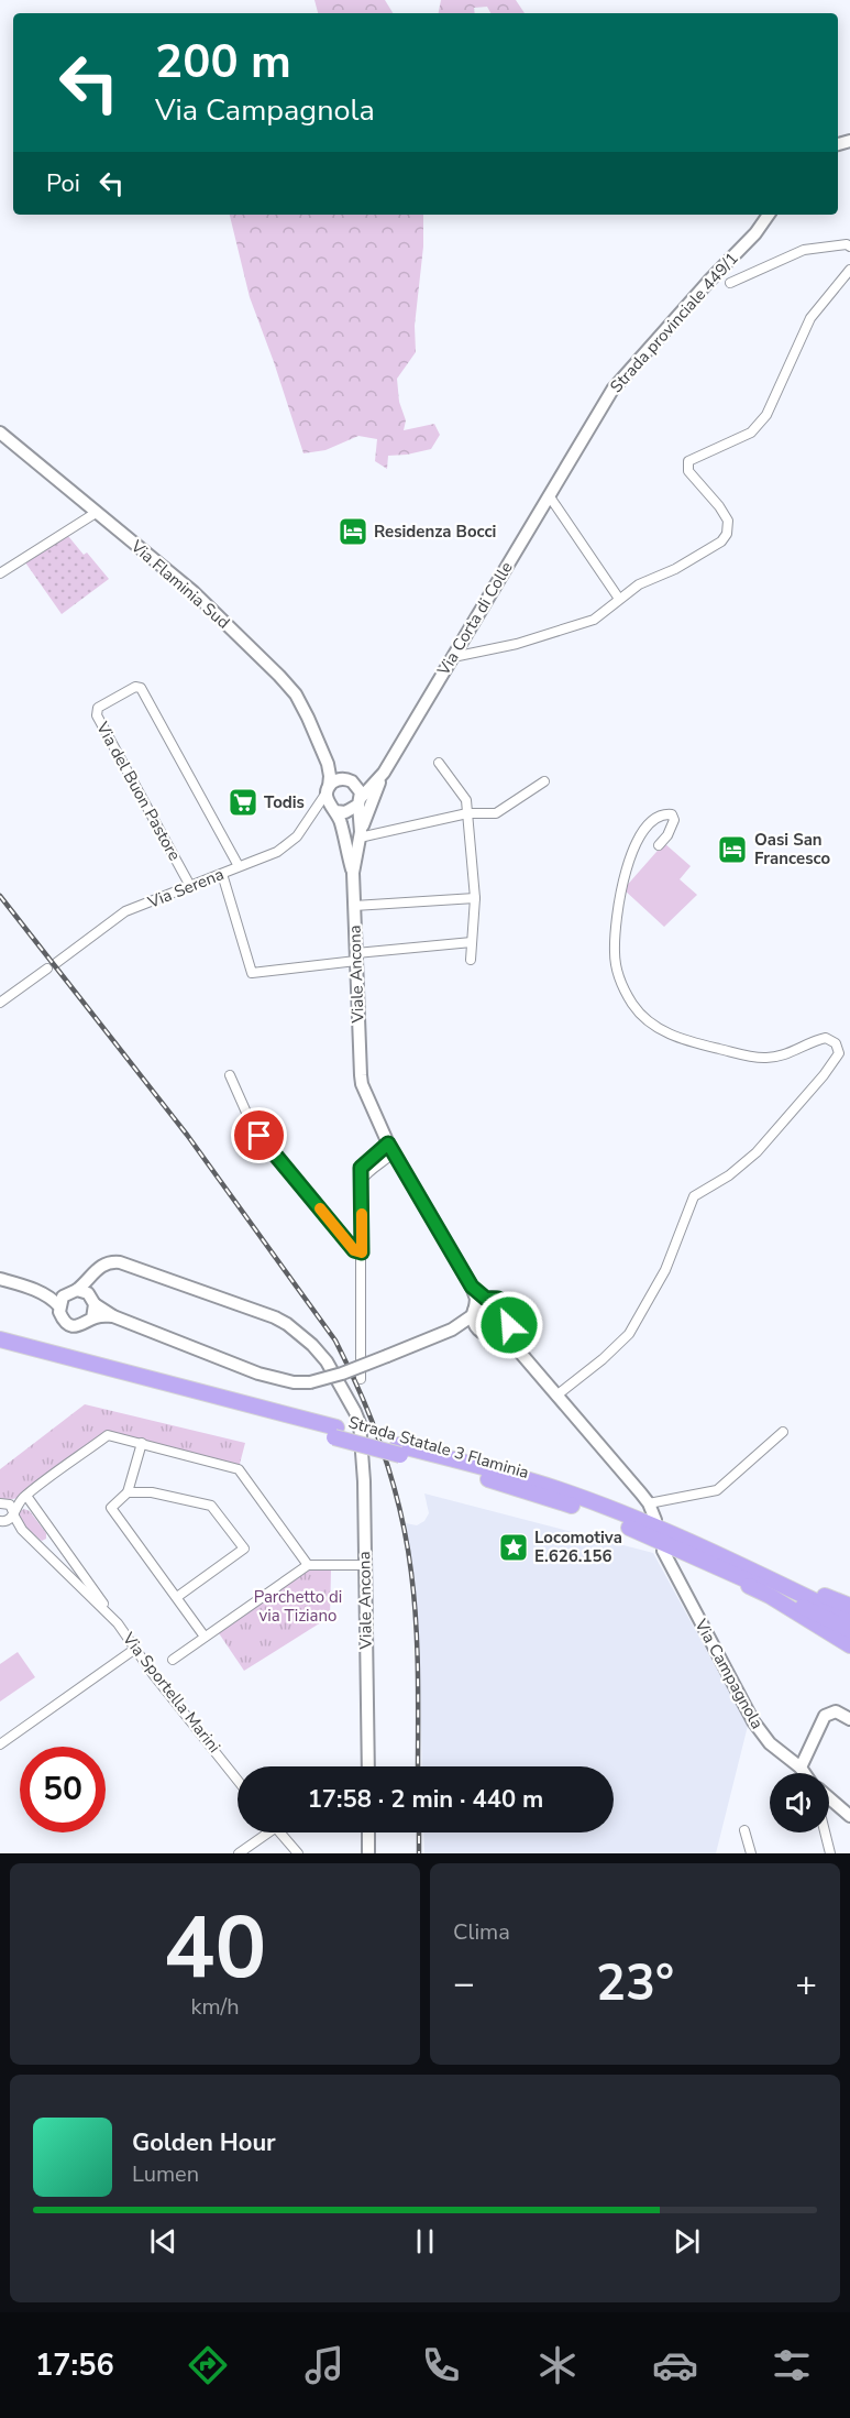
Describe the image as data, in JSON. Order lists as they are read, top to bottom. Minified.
{"streets":{"highway":["Strada Statale 3 Flaminia"],"main road":["Strada provinciale 449/1","Via Flaminia Sud","Via Corta di Colle","Viale Ancona","Via Campagnola"],"street":["Via del Buon Pastore","Via Serena","Via Sportella Marini"]},"crossings":[["Strada provinciale 449/1","Via Corta di Colle"],["Via Flaminia Sud","Via Corta di Colle"],["Via Flaminia Sud","Via Serena"],["Via Flaminia Sud","Viale Ancona"],["Via Corta di Colle","Via Serena"],["Via Corta di Colle","Viale Ancona"],["Via del Buon Pastore","Via Serena"],["Via Serena","Viale Ancona"]],"parks":["Parchetto di via Tiziano"],"places":{"hotel":["Residenza Bocci","Oasi San Francesco"],"supermarket":["Todis"],"place":["Locomotiva E.626.156"]},"page":{"turn":["200 m","Via Campagnola"],"then":"Poi","limit":"50","trip":"17:58 · 2 min · 440 m","tile":[["40","km/h"],"Clima"],"heat":["−","23°","+"],"song":["Golden Hour","Lumen"],"tabs":"17:56"}}
